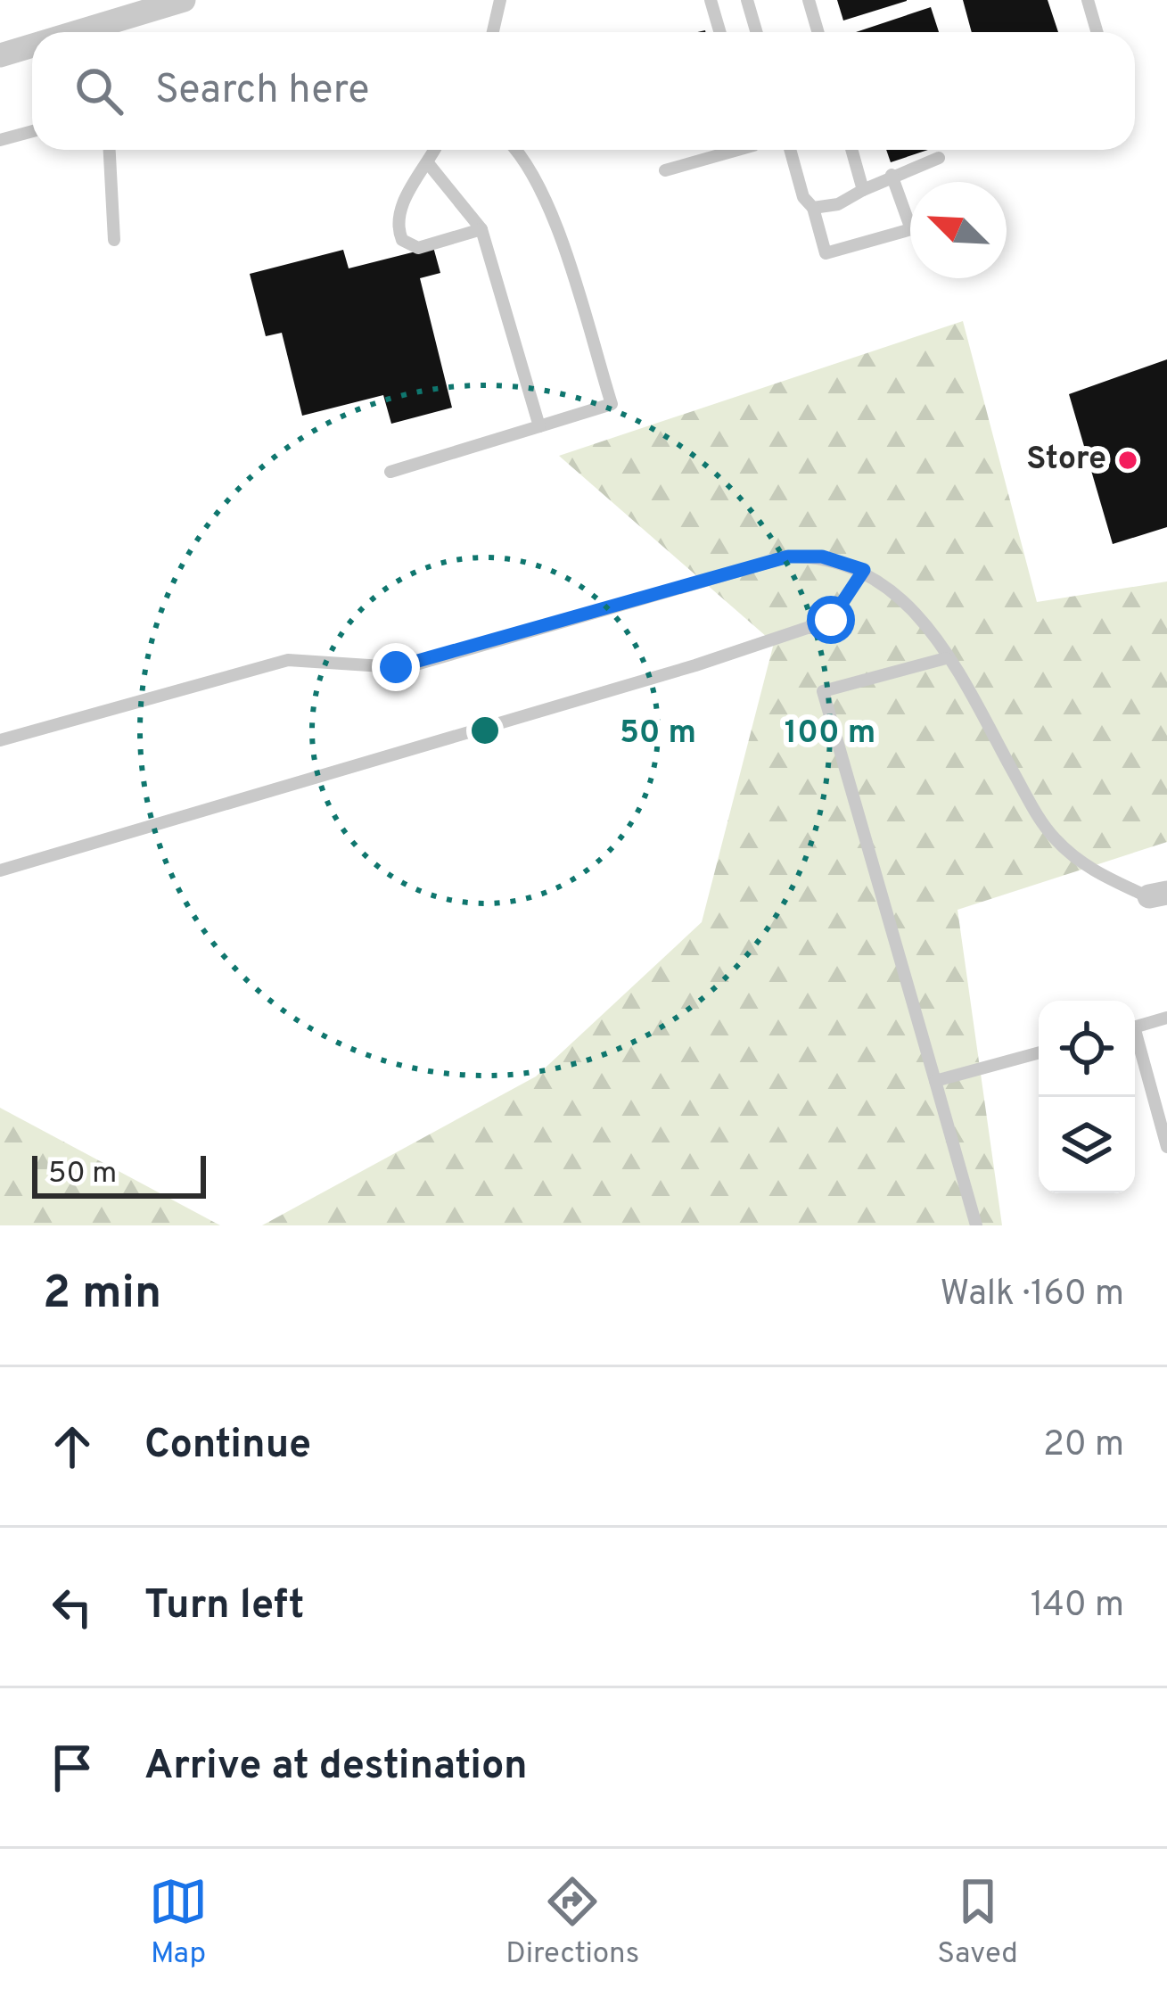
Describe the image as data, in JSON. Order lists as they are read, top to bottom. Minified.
{"places":["Store"],"scale_bar":"50 m","north":"top left","page":{"search":"Search here","scale":"50 m","heading":["2 min","Walk · 160 m"],"list":[["Continue","20 m"],["Turn left","140 m"],"Arrive at destination"],"nav":["Map","Directions","Saved"]},"rings":["50 m","100 m"]}
